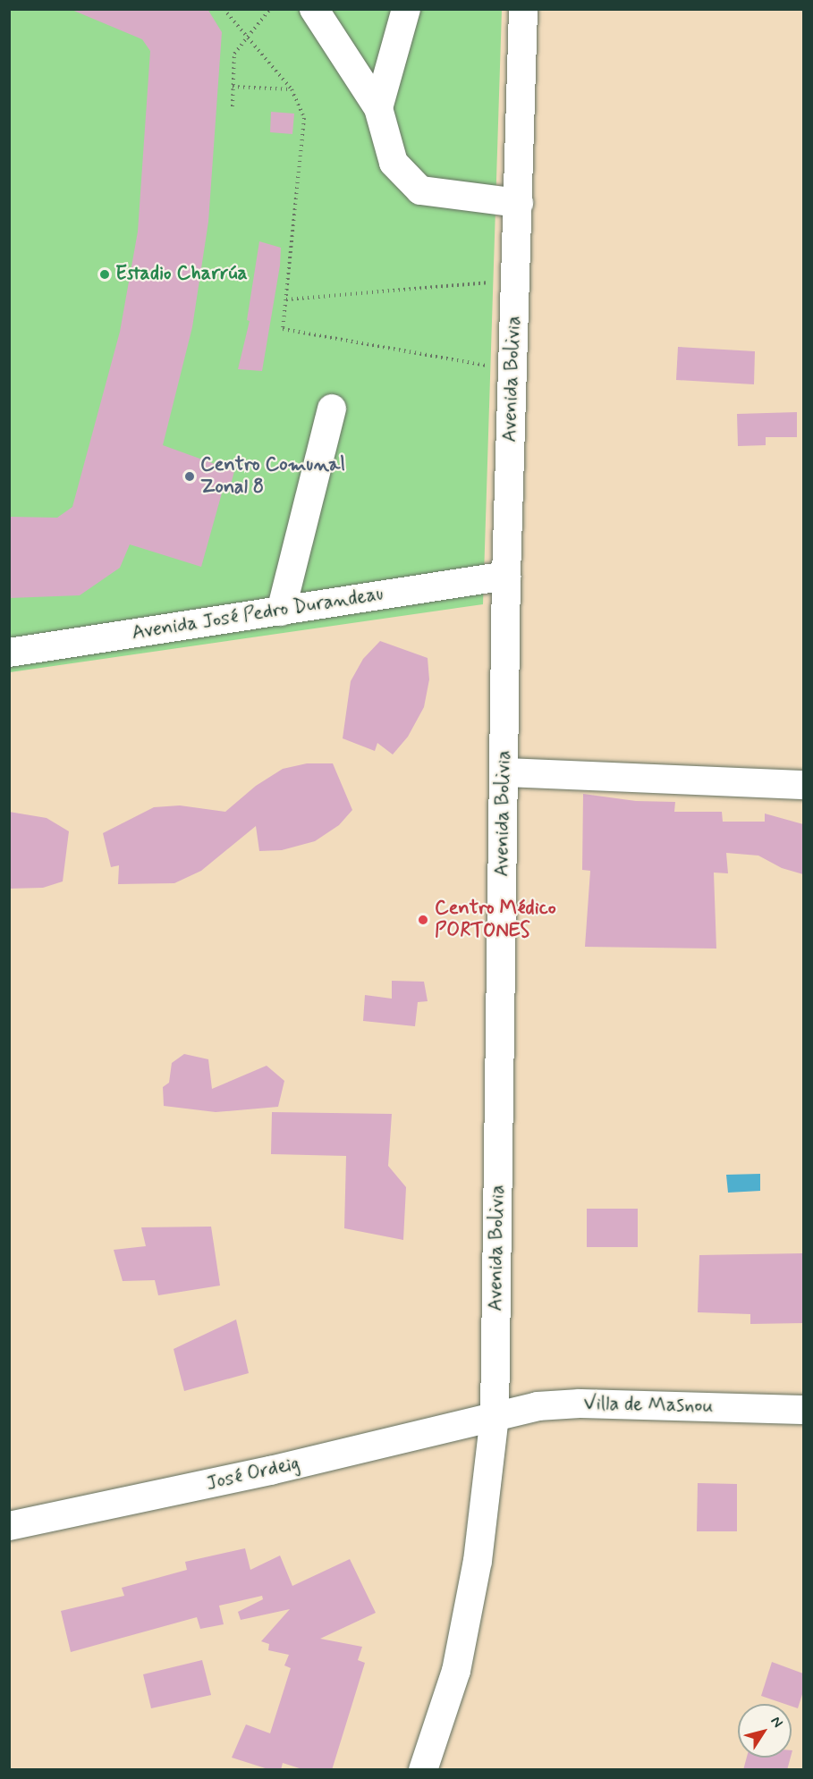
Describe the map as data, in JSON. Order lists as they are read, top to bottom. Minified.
{"streets":{"street":["Avenida Bolivia","Avenida José Pedro Durandeau","Villa de Masnou","José Ordeig"]},"crossings":[["Avenida Bolivia","Avenida José Pedro Durandeau"],["Avenida Bolivia","Villa de Masnou"],["Avenida Bolivia","José Ordeig"],["Villa de Masnou","José Ordeig"]],"places":["Estadio Charrúa","Centro Comunal Zonal 8","Centro Médico PORTONES"],"north":"top right"}
